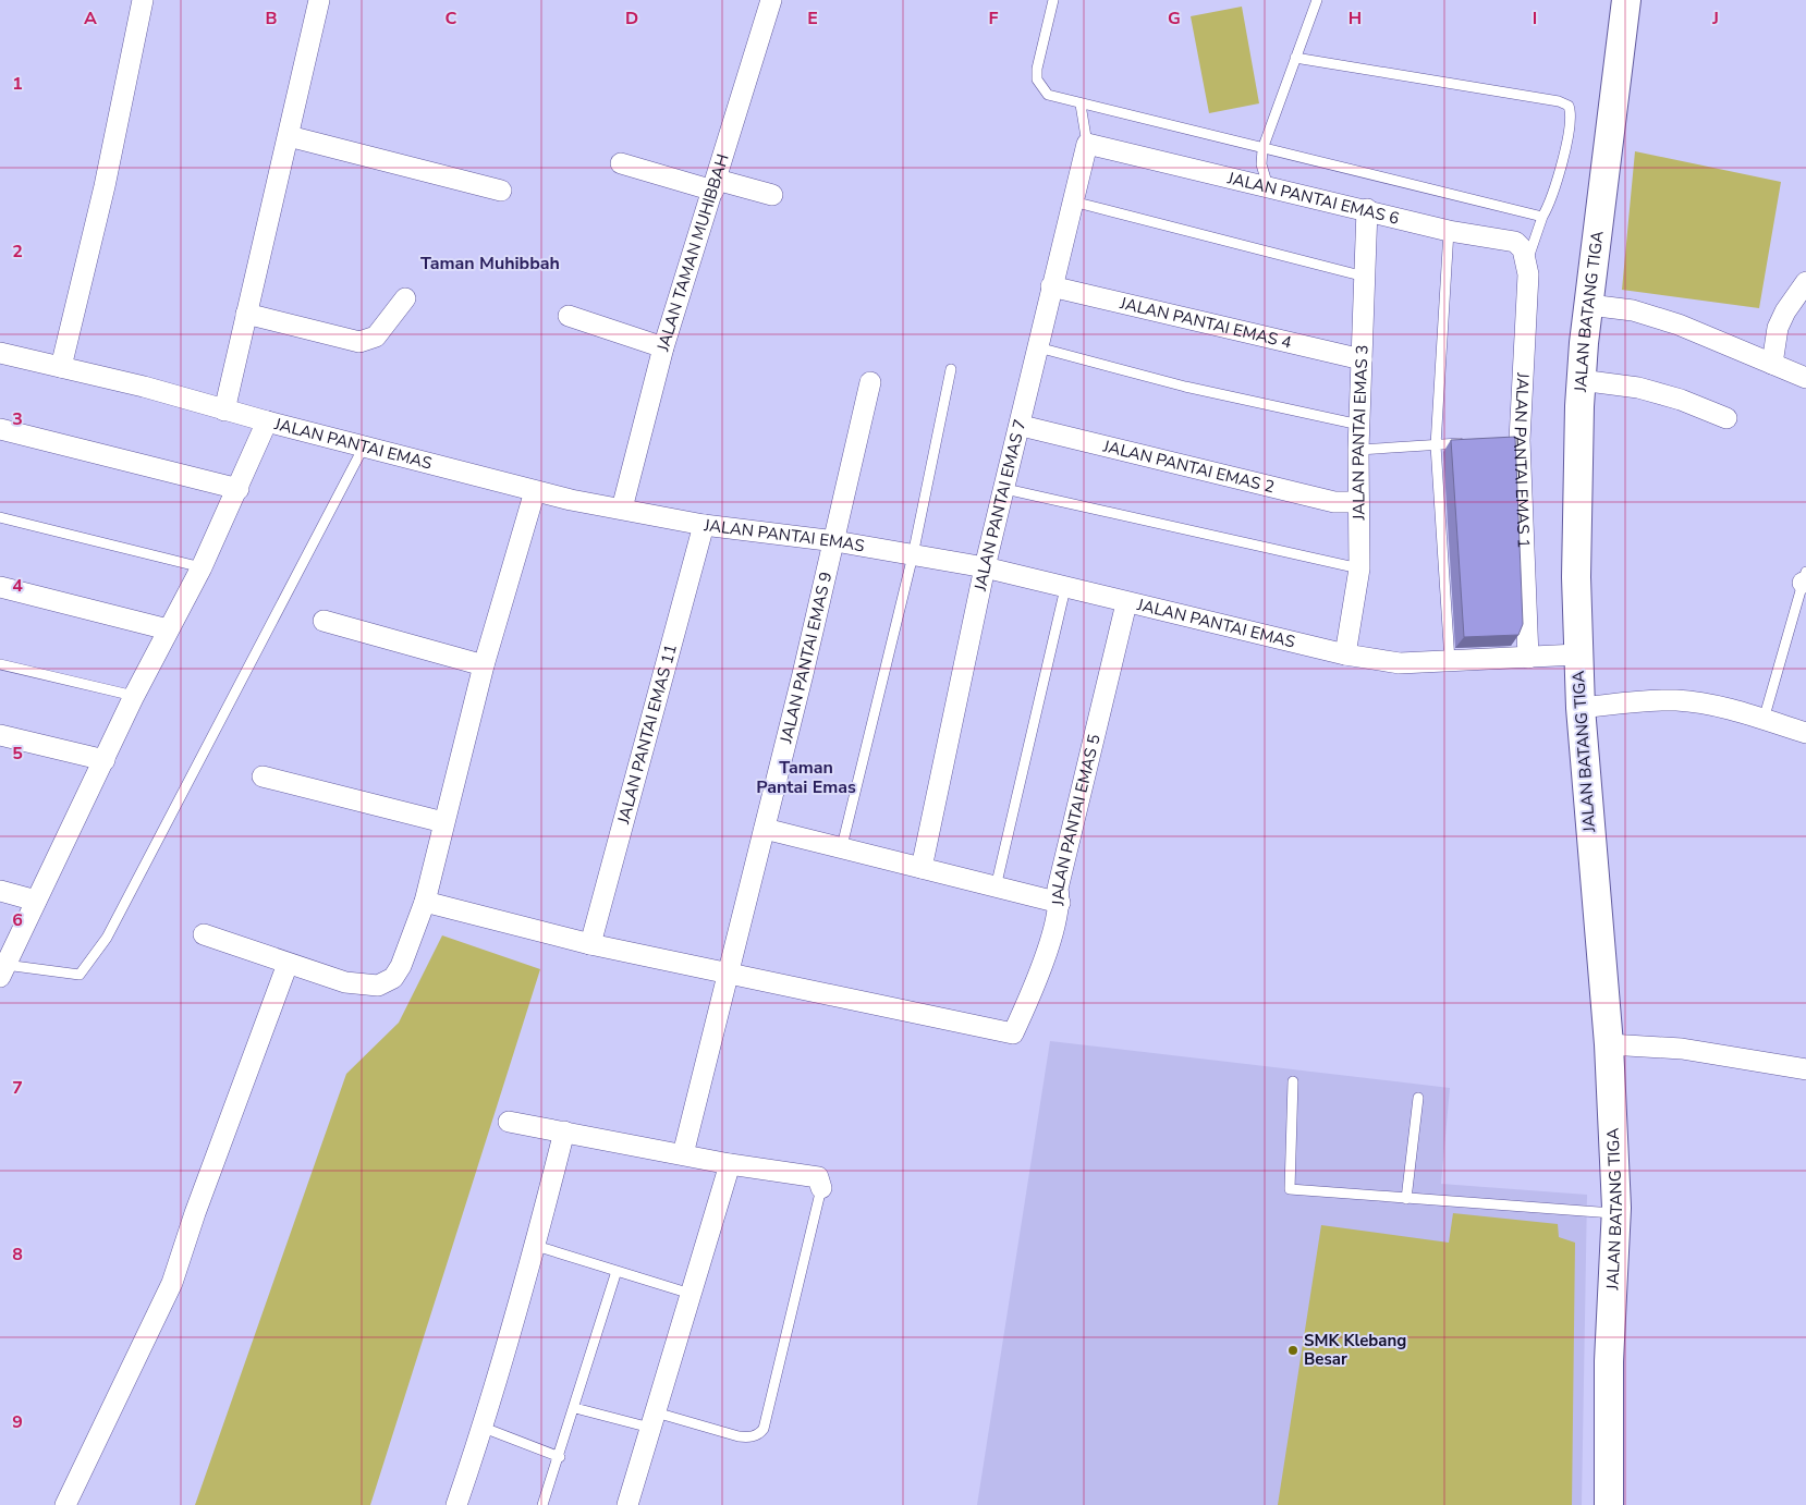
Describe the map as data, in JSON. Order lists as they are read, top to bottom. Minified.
{"streets":{"main road":["JALAN BATANG TIGA"],"street":["JALAN PANTAI EMAS 6","JALAN TAMAN MUHIBBAH","JALAN PANTAI EMAS 4","JALAN PANTAI EMAS 3","JALAN PANTAI EMAS","JALAN PANTAI EMAS 1","JALAN PANTAI EMAS 2","JALAN PANTAI EMAS 7","JALAN PANTAI EMAS 9","JALAN PANTAI EMAS 11","JALAN PANTAI EMAS 5"]},"crossings":[["JALAN PANTAI EMAS 6","JALAN PANTAI EMAS 3"],["JALAN PANTAI EMAS 6","JALAN PANTAI EMAS 1"],["JALAN PANTAI EMAS 6","JALAN PANTAI EMAS 7"],["JALAN TAMAN MUHIBBAH","JALAN PANTAI EMAS"],["JALAN BATANG TIGA","JALAN PANTAI EMAS"],["JALAN PANTAI EMAS 4","JALAN PANTAI EMAS 3"],["JALAN PANTAI EMAS 4","JALAN PANTAI EMAS 7"],["JALAN PANTAI EMAS 3","JALAN PANTAI EMAS"],["JALAN PANTAI EMAS 3","JALAN PANTAI EMAS 2"],["JALAN PANTAI EMAS","JALAN PANTAI EMAS 1"],["JALAN PANTAI EMAS","JALAN PANTAI EMAS 7"],["JALAN PANTAI EMAS","JALAN PANTAI EMAS 9"],["JALAN PANTAI EMAS","JALAN PANTAI EMAS 11"],["JALAN PANTAI EMAS","JALAN PANTAI EMAS 5"],["JALAN PANTAI EMAS 2","JALAN PANTAI EMAS 7"],["JALAN PANTAI EMAS 9","JALAN PANTAI EMAS 5"]],"districts":["Taman Muhibbah","Taman Pantai Emas"],"places":["SMK Klebang Besar"],"grid":{"columns":["A","B","C","D","E","F","G","H","I","J"],"rows":["1","2","3","4","5","6","7","8","9"]}}
